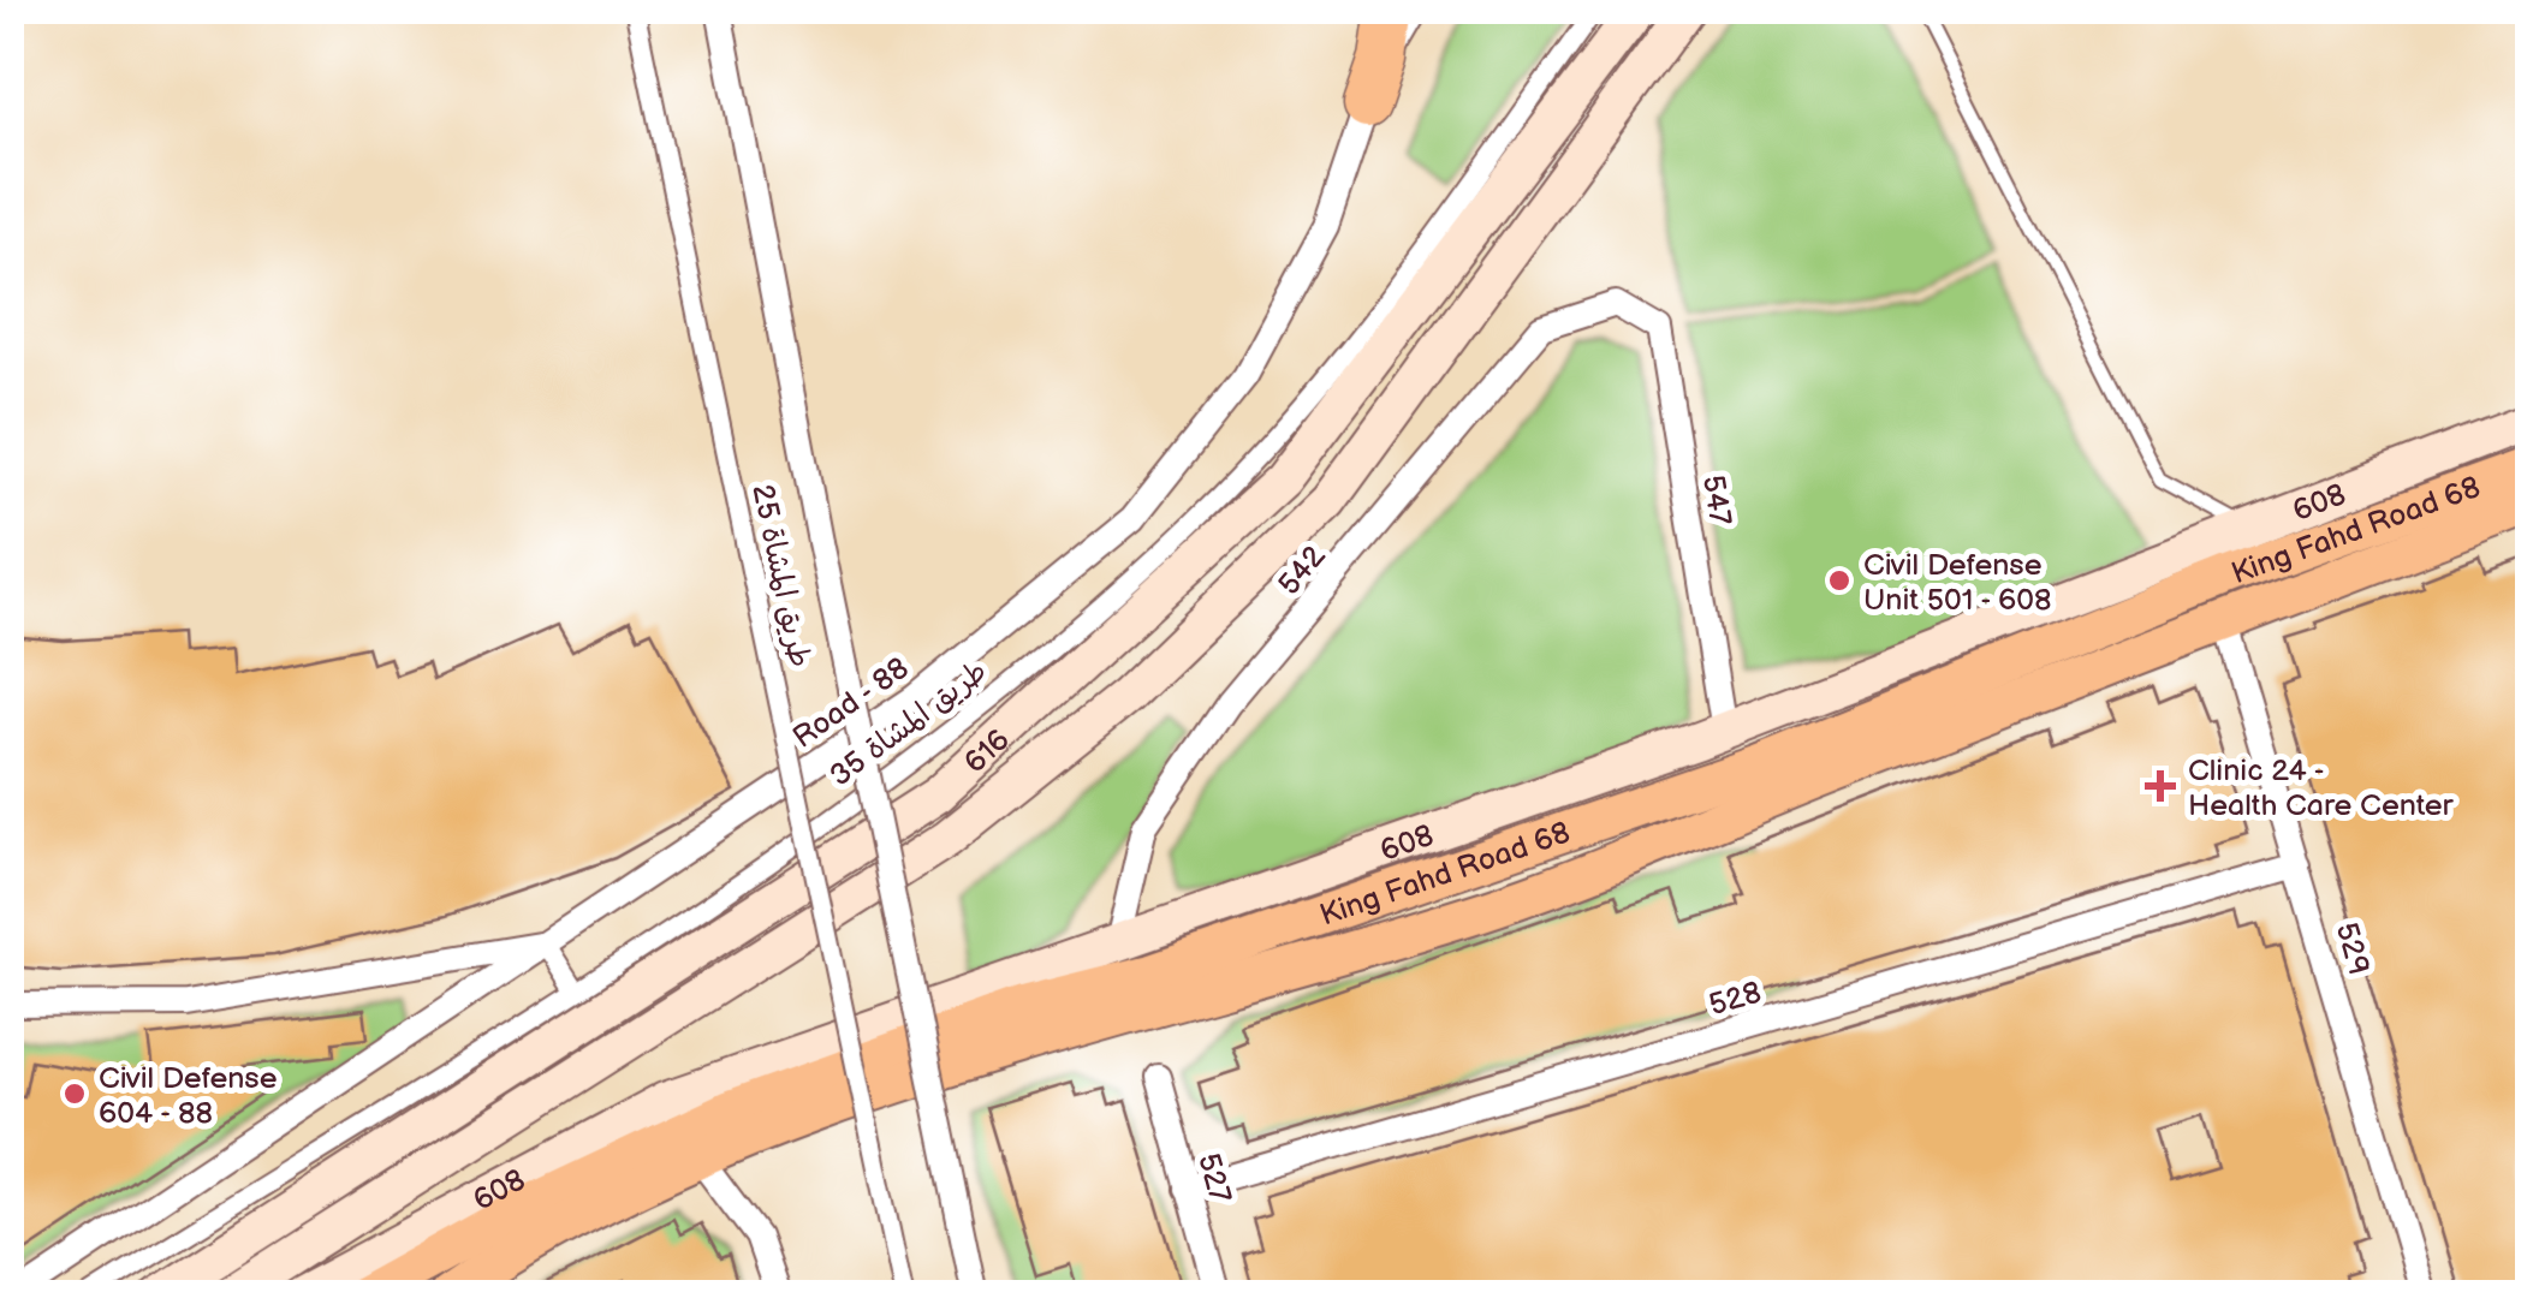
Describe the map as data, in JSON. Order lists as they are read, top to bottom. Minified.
{"streets":{"main road":["608","King Fahd Road 68","616"],"street":["547","542","طريق المشاة 25","Road - 88","طريق المشاة 35","529","528","527"]},"crossings":[["547","608"],["547","542"],["608","542"],["King Fahd Road 68","529"],["529","528"],["528","527"]],"places":{"other":["Civil Defense Unit 501 - 608","Civil Defense 604 - 88"],"health":["Clinic 24 - Health Care Center"]}}
